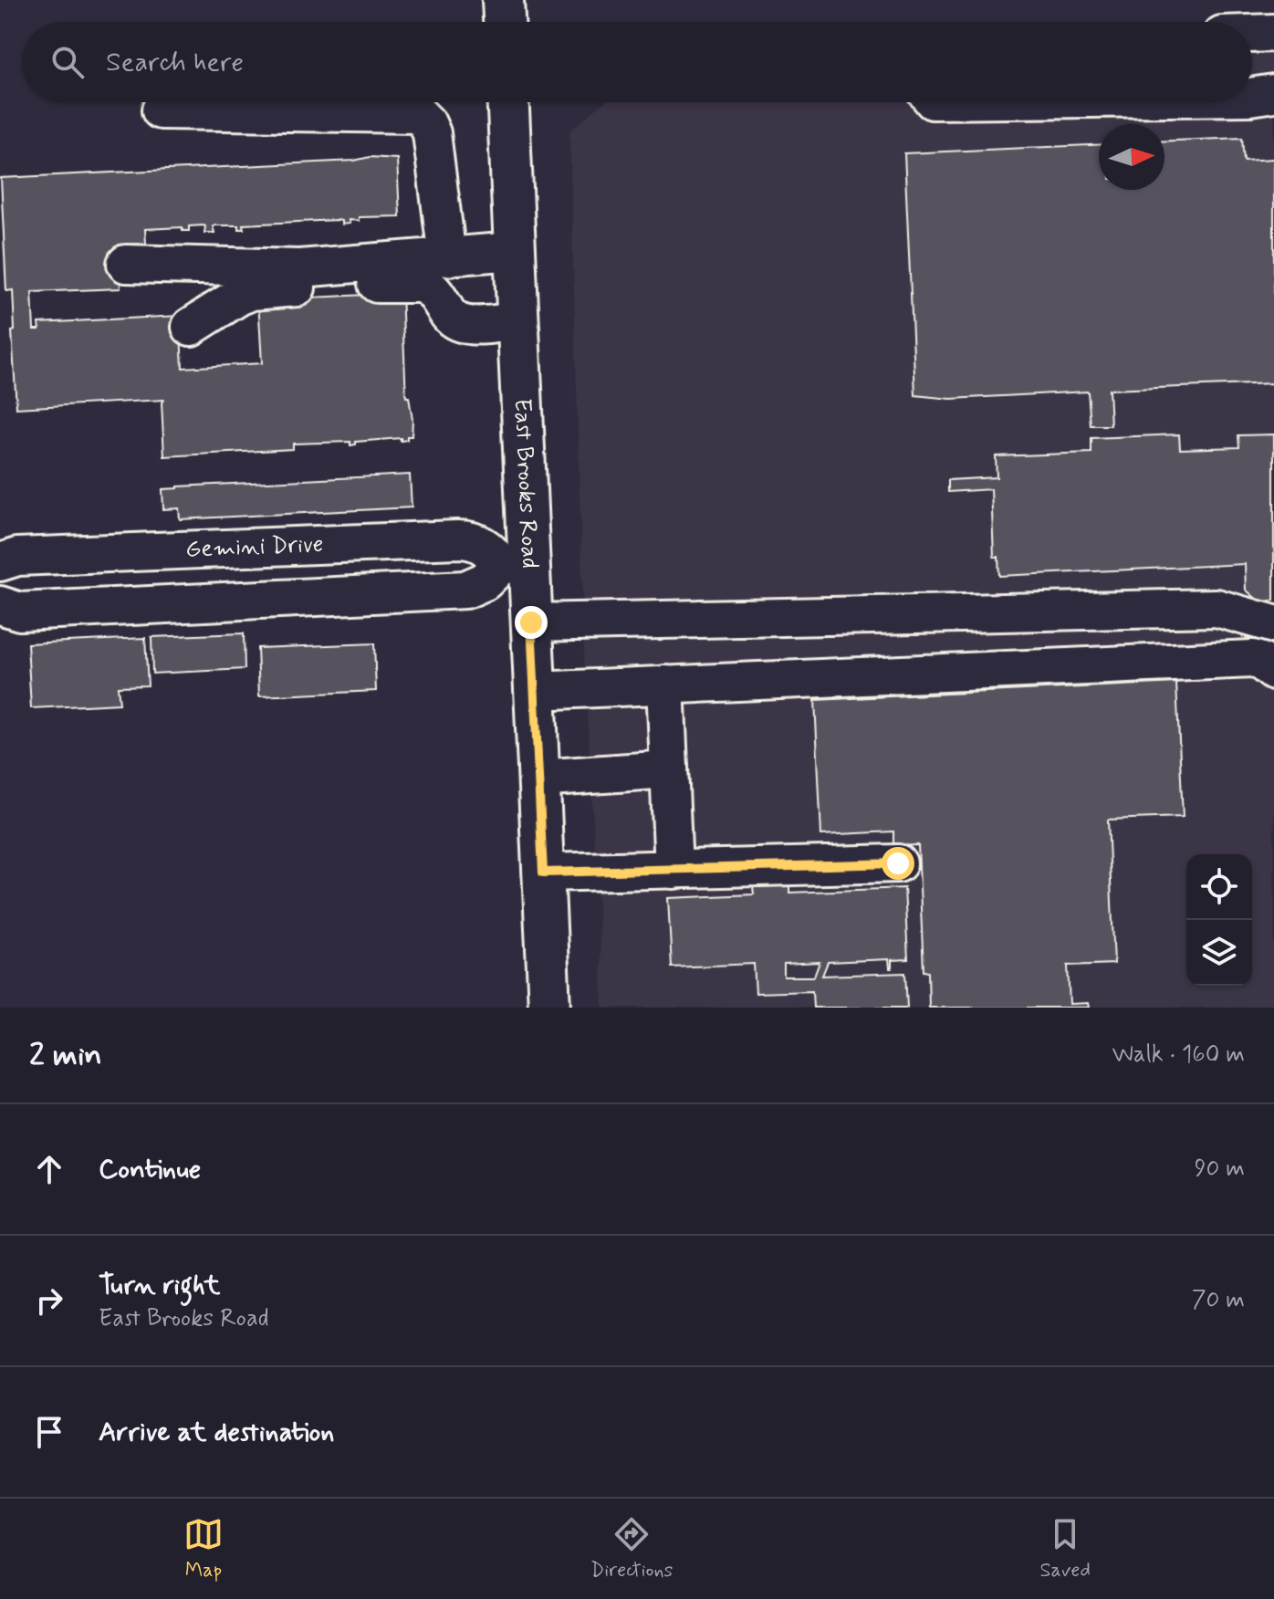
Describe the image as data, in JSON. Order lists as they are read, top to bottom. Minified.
{"streets":{"main road":["East Brooks Road"],"street":["Gemini Drive"]},"crossings":[["East Brooks Road","Gemini Drive"]],"north":"right","page":{"search":"Search here","heading":["2 min","Walk · 160 m"],"list":[["Continue","90 m"],["Turn right","East Brooks Road","70 m"],"Arrive at destination"],"nav":["Map","Directions","Saved"]}}
